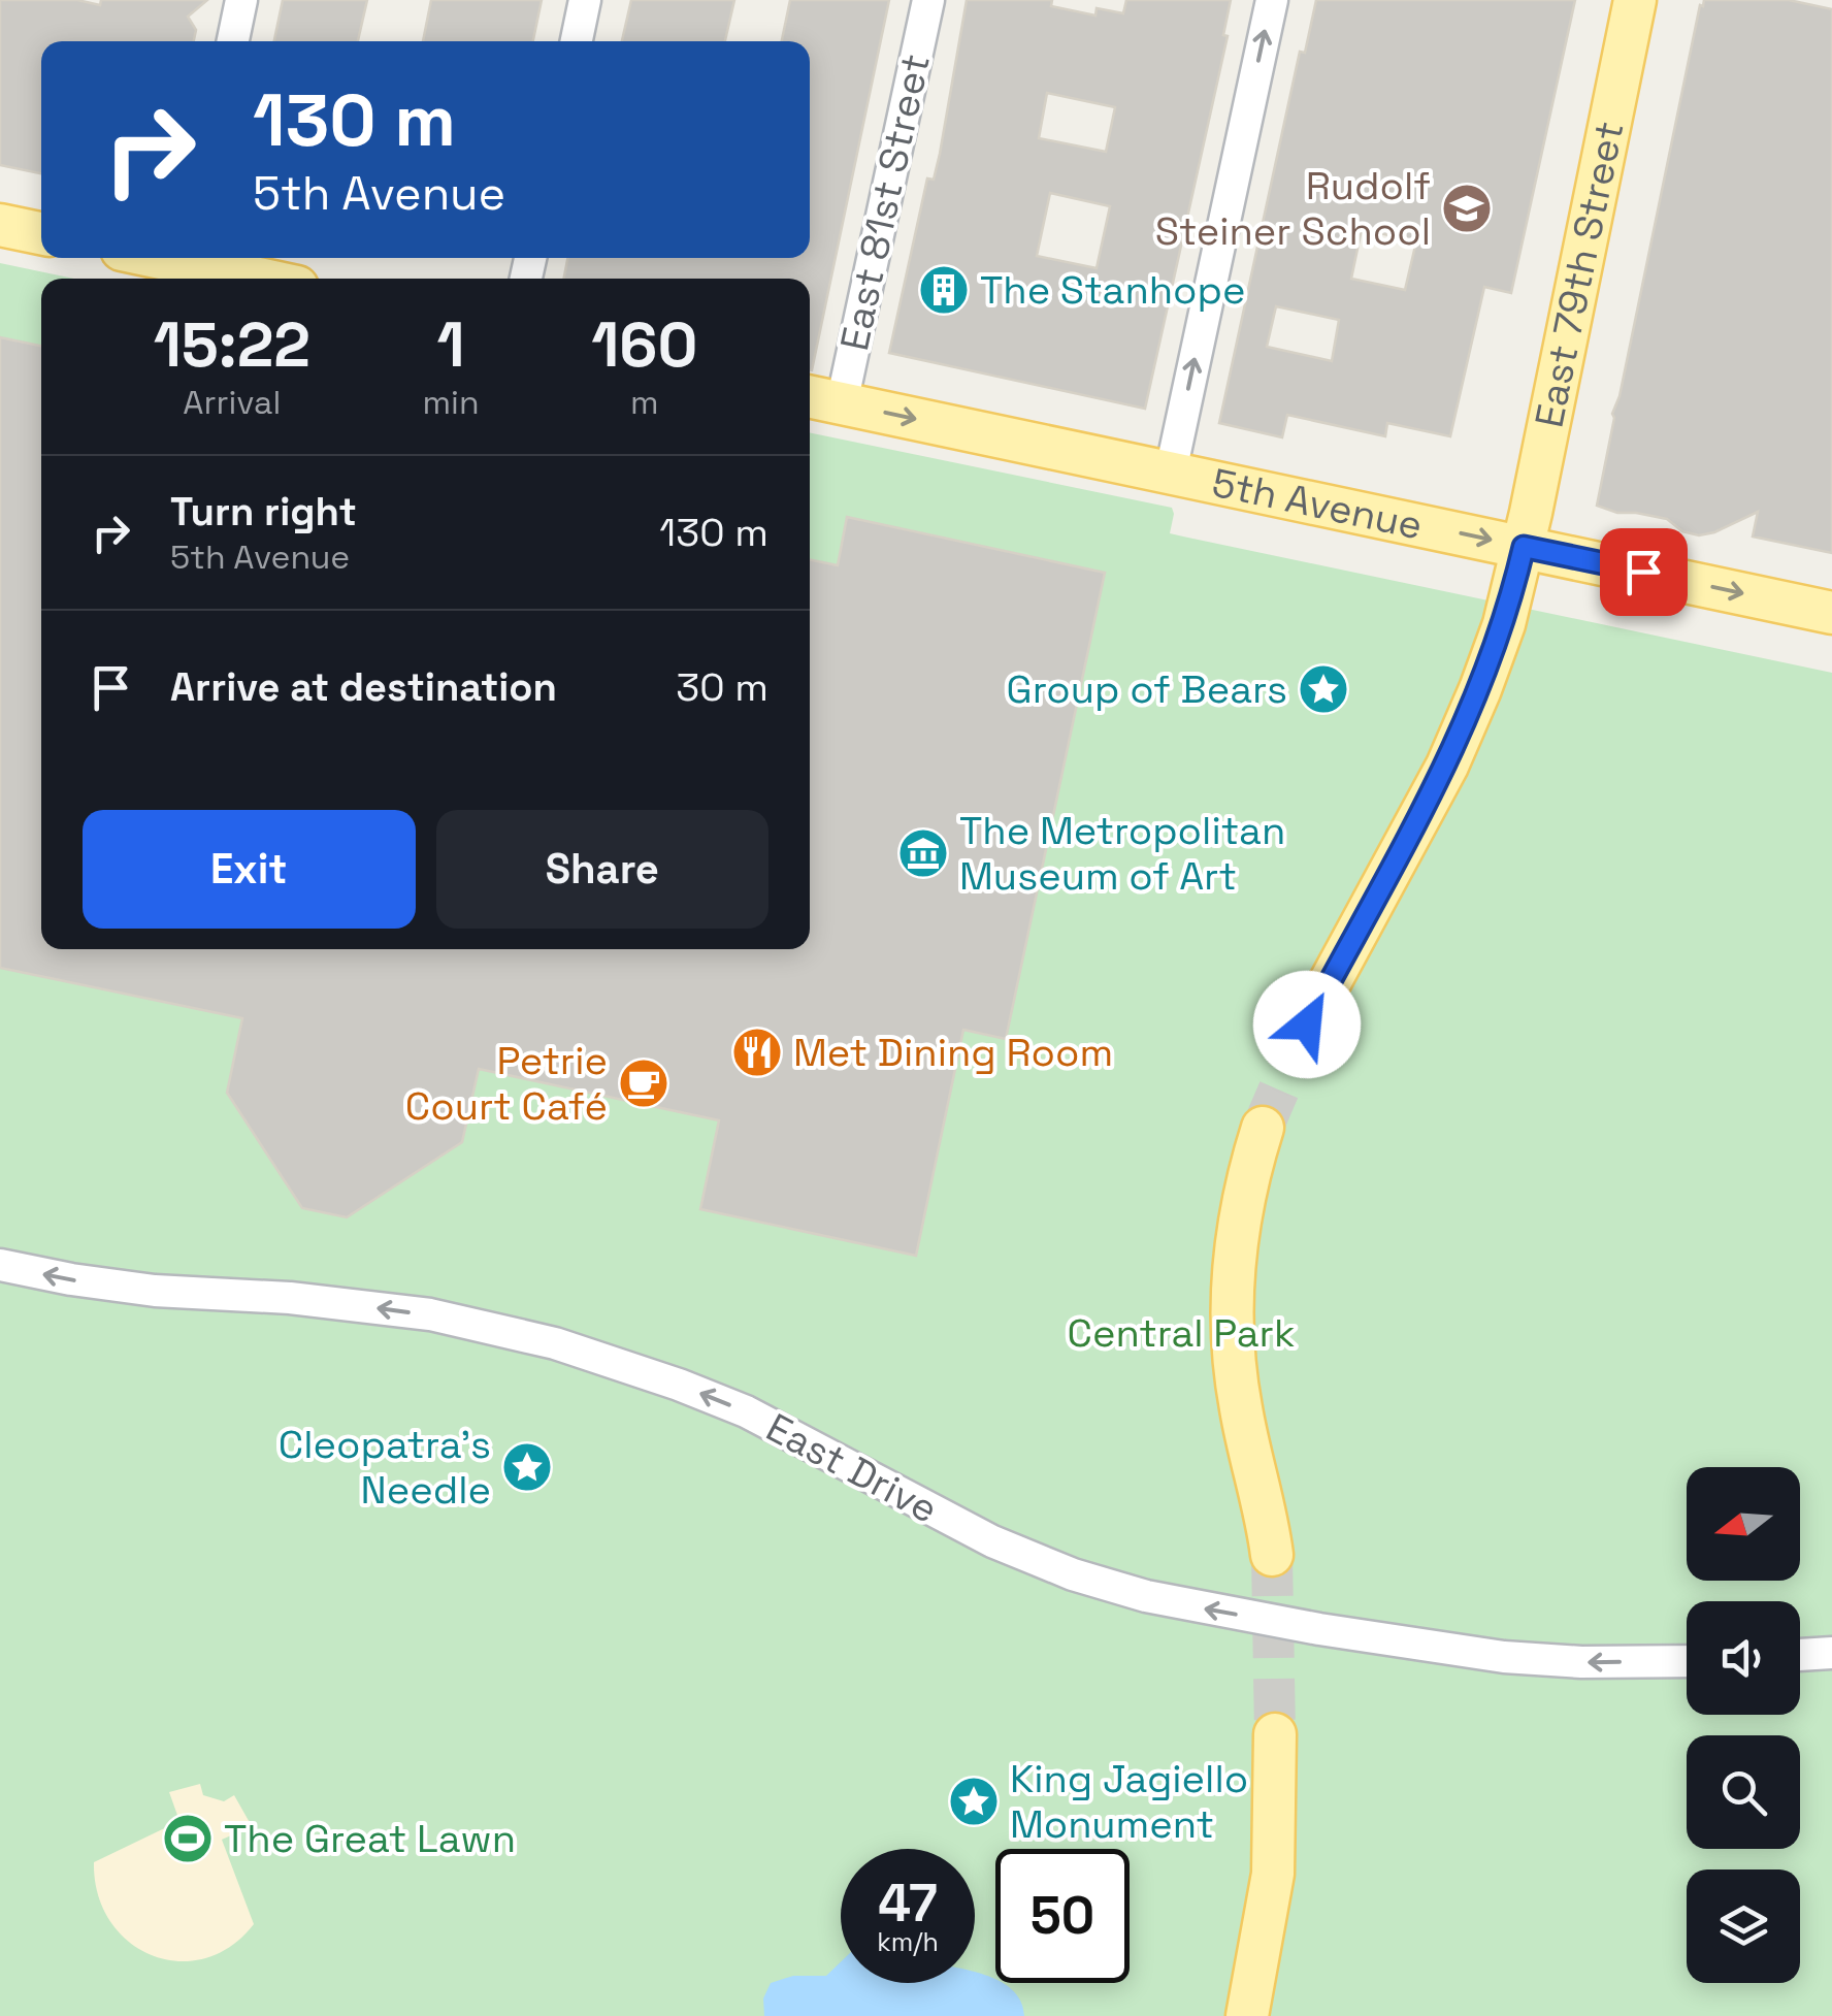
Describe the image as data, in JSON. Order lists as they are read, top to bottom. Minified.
{"streets":{"main road":["East 79th Street","5th Avenue"],"street":["East 81st Street","East Drive"]},"crossings":[["East 81st Street","5th Avenue"],["East 79th Street","5th Avenue"]],"one_way":["5th Avenue","East Drive"],"parks":["Central Park"],"places":{"school or university":["Rudolf Steiner School"],"building":["The Stanhope"],"place":["Group of Bears","Cleopatra's Needle","King Jagiello Monument"],"museum":["The Metropolitan Museum of Art"],"restaurant":["Met Dining Room"],"cafe":["Petrie Court Café"],"sports":["The Great Lawn"]},"north":"left","page":{"turn":["130 m","5th Avenue"],"eta":["15:22","Arrival","1","min","160","m"],"list":[{"name":"Turn right","note":"5th Avenue","value":"130 m"},{"name":"Arrive at destination","value":"30 m"}],"buttons":["Exit","Share"],"speed":"47 km/h","limit":"50"}}
